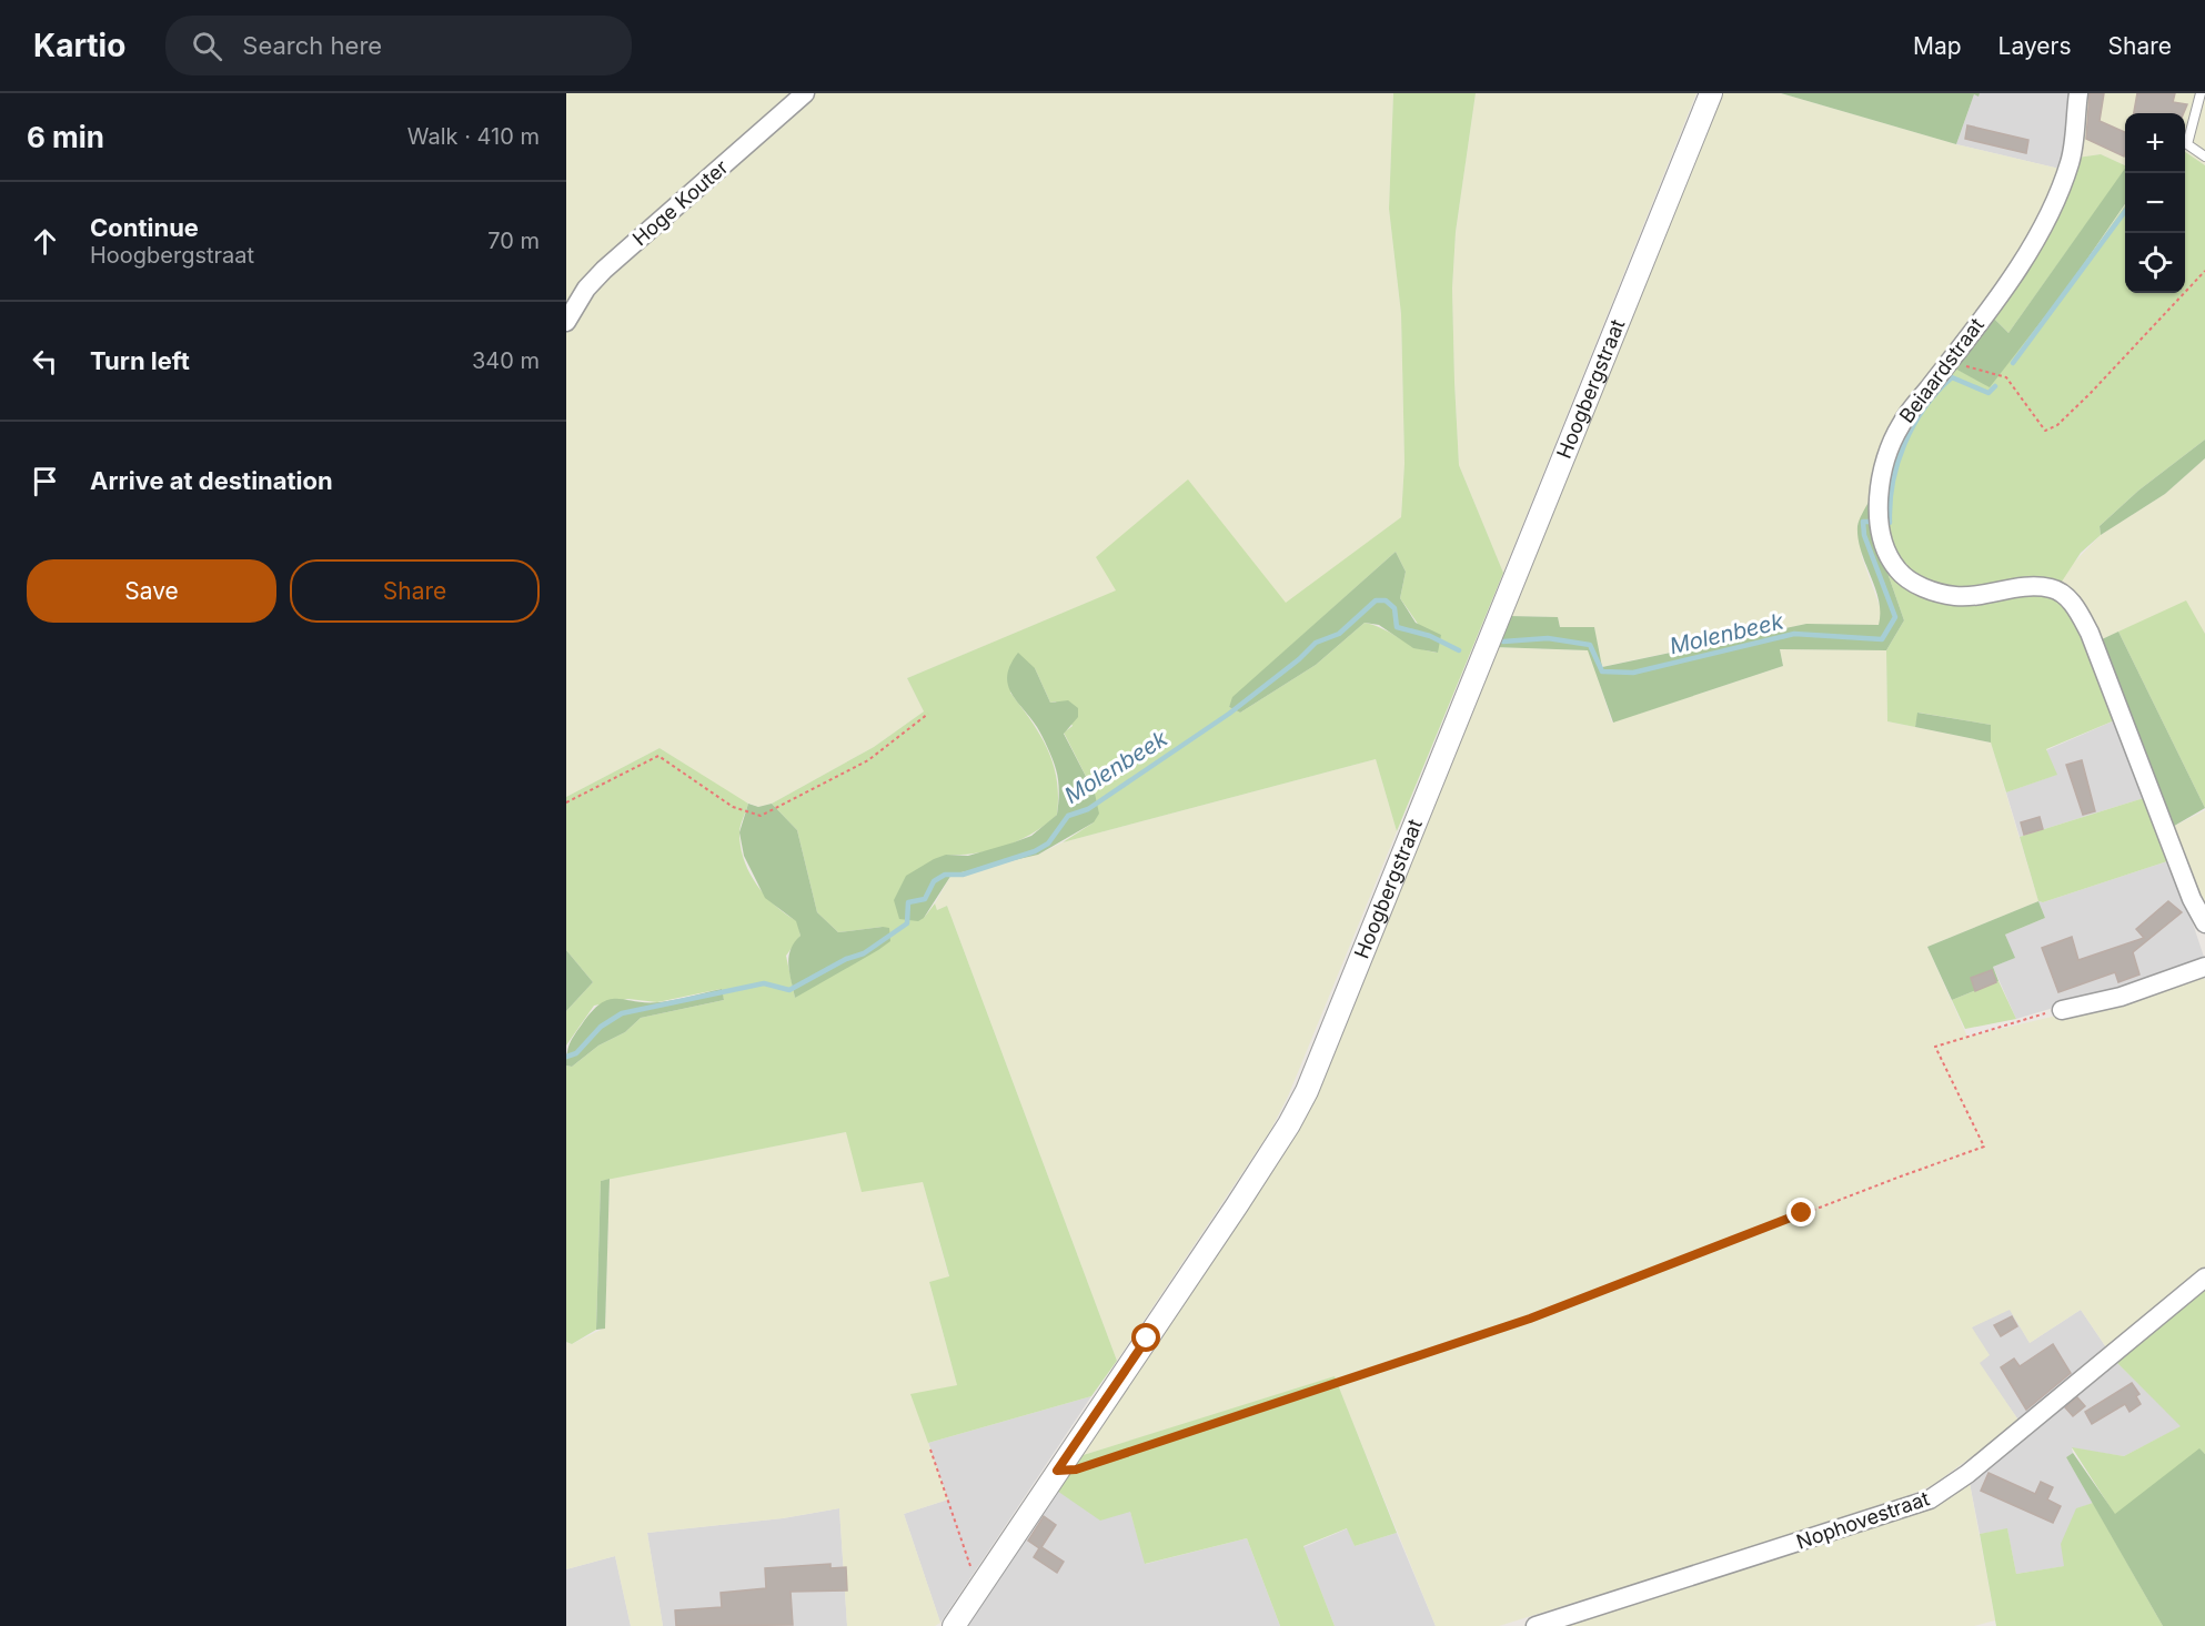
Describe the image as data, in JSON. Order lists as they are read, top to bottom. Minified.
{"streets":{"street":["Hoge Kouter","Beiaardstraat","Hoogbergstraat","Nophovestraat"]},"water":["Molenbeek"],"page":{"header":"Kartio","search":"Search here","nav":["Map","Layers","Share"],"heading":["6 min","Walk · 410 m"],"map_buttons":["+","−"],"list":[["Continue","Hoogbergstraat","70 m"],["Turn left","340 m"],"Arrive at destination"],"buttons":["Save","Share"]}}
